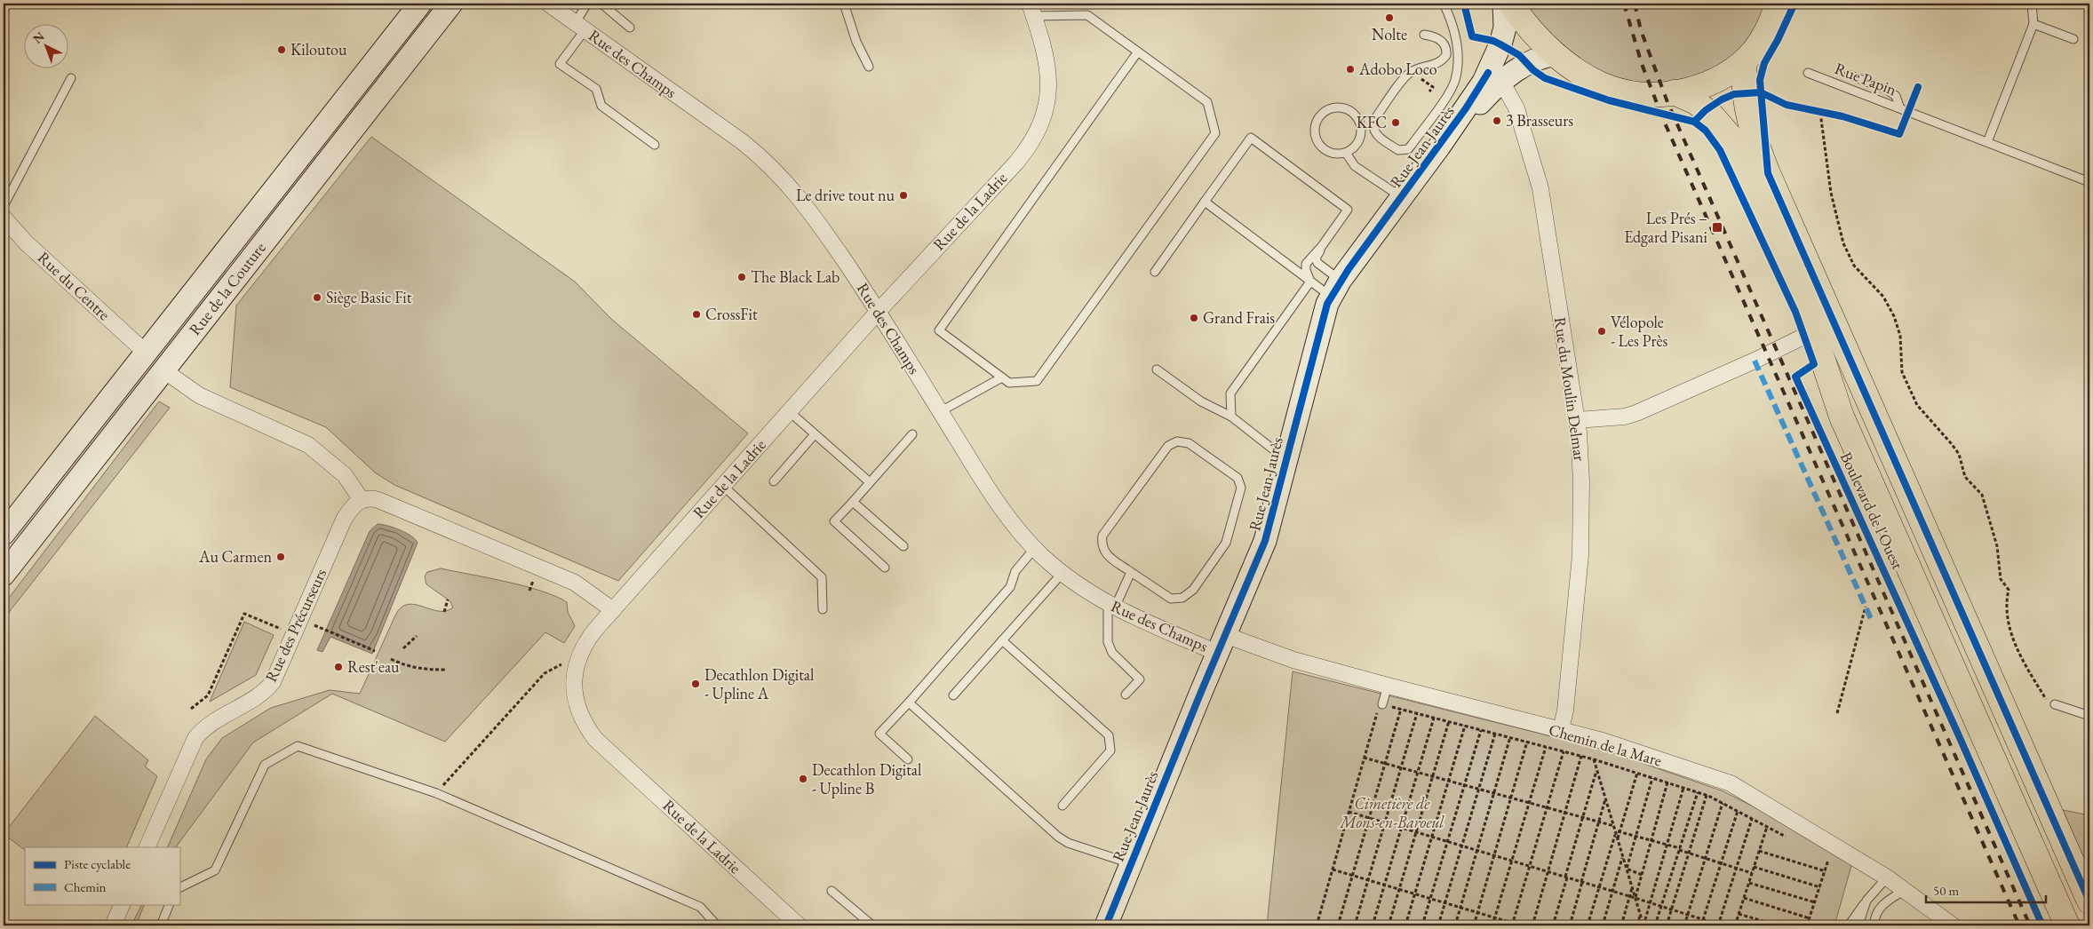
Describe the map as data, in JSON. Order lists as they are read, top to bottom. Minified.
{"streets":{"main road":["Boulevard de l'Ouest"],"street":["Rue des Champs","Rue Jean Jaurès","Rue de la Ladrie","Rue du Centre","Rue de la Couture","Rue du Moulin Delmar","Rue des Précurseurs","Chemin de la Mare"],"lane":["Rue Papin"]},"crossings":[["Rue des Champs","Rue Jean Jaurès"],["Rue des Champs","Rue de la Ladrie"],["Rue des Champs","Chemin de la Mare"],["Rue Jean Jaurès","Rue du Moulin Delmar"],["Rue Jean Jaurès","Chemin de la Mare"],["Rue du Centre","Rue de la Couture"],["Rue du Moulin Delmar","Chemin de la Mare"]],"parks":["Cimetière de Mons-en-Baroeul"],"places":{"other":["Nolte","Kiloutou","Adobo Loco","3 Brasseurs","KFC","Le drive tout nu","The Black Lab","Siège Basic Fit","CrossFit","Grand Frais","Vélopole - Les Près","Au Carmen","Rest'eau","Decathlon Digital - Upline A","Decathlon Digital - Upline B"],"transit":["Les Prés – Edgard Pisani"]},"legend":["Piste cyclable","Chemin"],"scale_bar":"50 m","north":"top left"}
